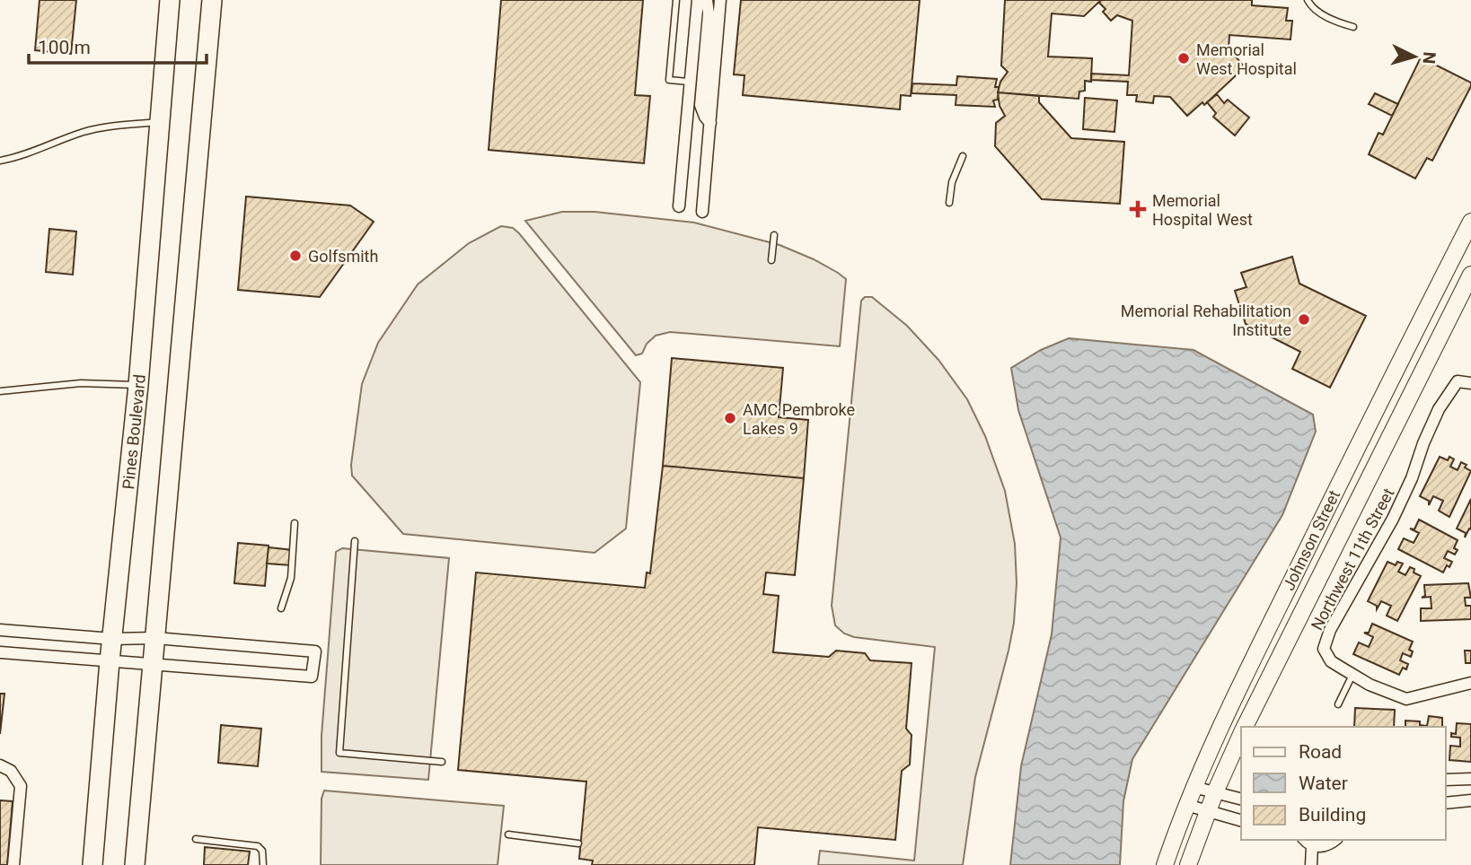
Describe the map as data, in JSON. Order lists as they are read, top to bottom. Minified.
{"streets":{"highway":["Pines Boulevard"],"street":["Johnson Street","Northwest 11th Street"]},"places":{"other":["Memorial West Hospital","Golfsmith","Memorial Rehabilitation Institute","AMC Pembroke Lakes 9"],"health":["Memorial Hospital West"]},"legend":["Road","Water","Building"],"scale_bar":"100 m","north":"right"}
